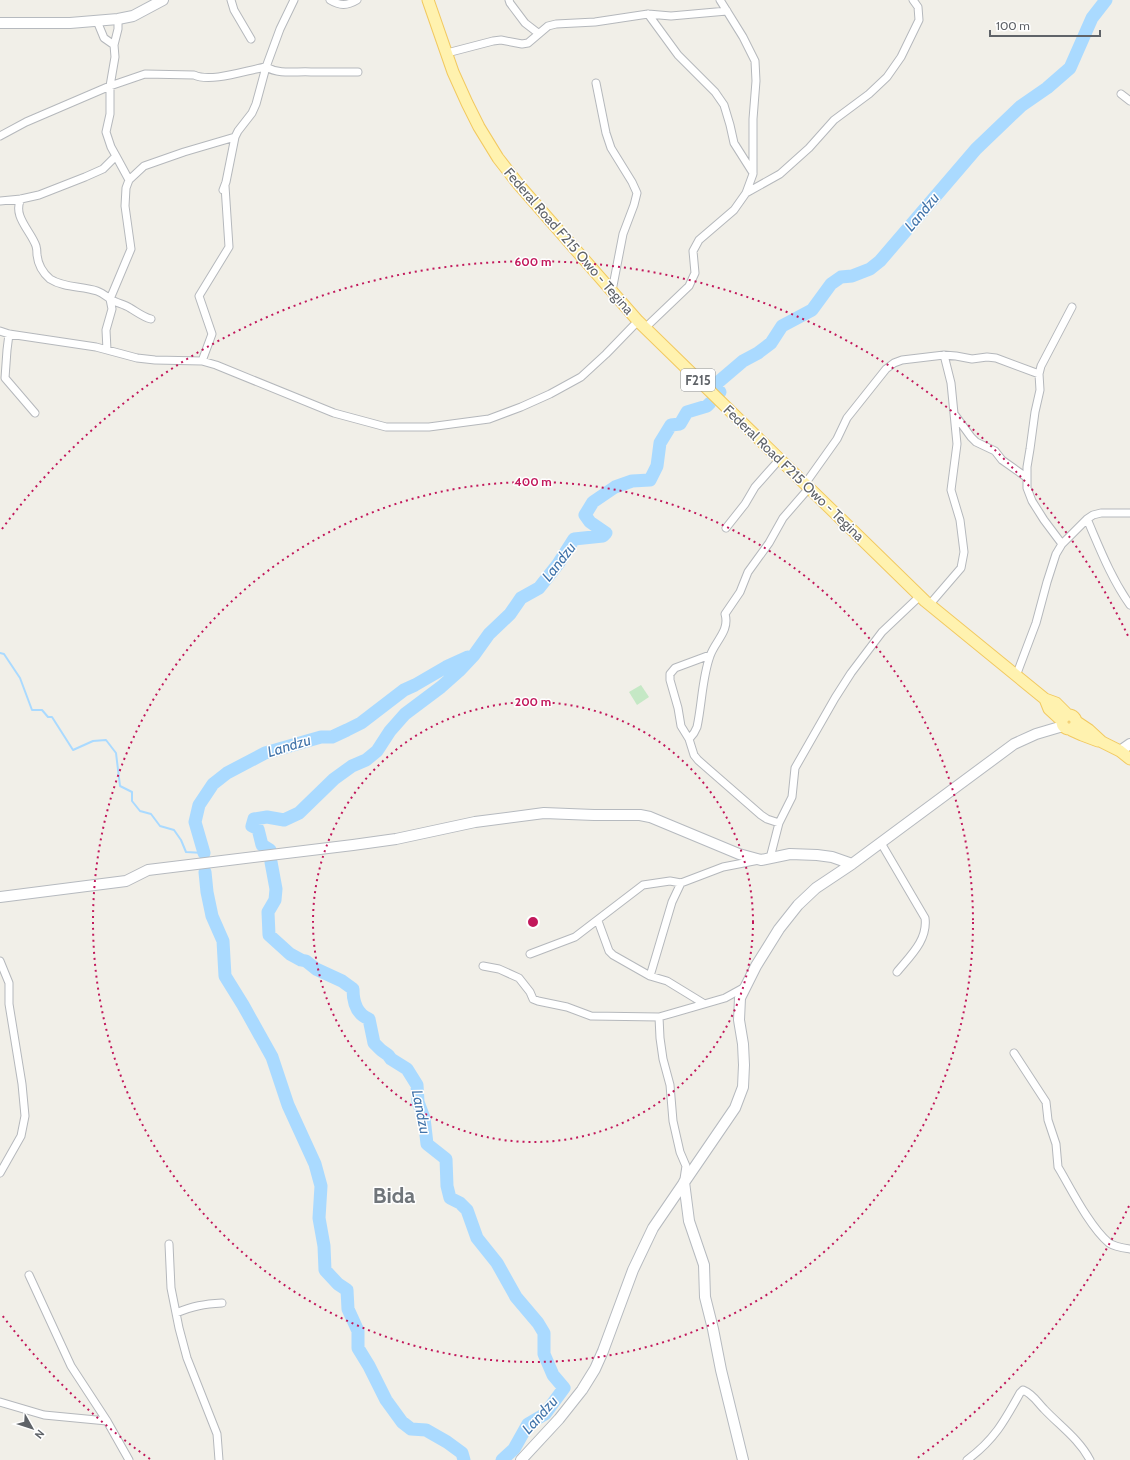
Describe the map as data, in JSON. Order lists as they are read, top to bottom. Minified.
{"streets":{"main road":["Federal Road F215 Owo - Tegina","F215"]},"crossings":[["Federal Road F215 Owo - Tegina","F215"]],"districts":["Bida"],"water":["Landzu"],"scale_bar":"100 m","north":"bottom right","rings":["600 m","400 m","200 m"]}
